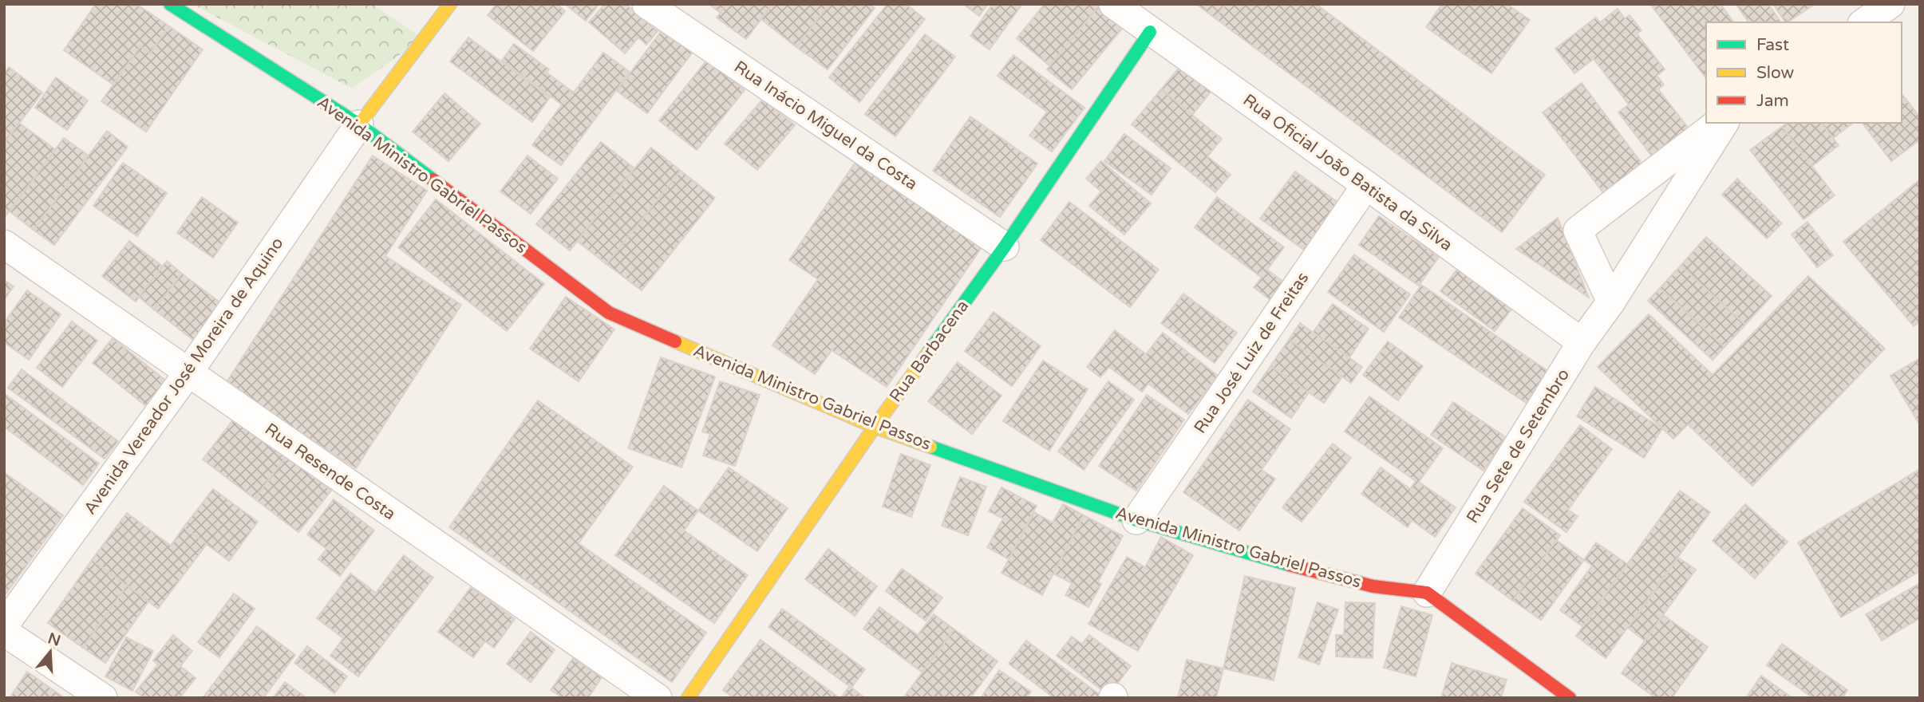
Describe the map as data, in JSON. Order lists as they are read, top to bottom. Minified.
{"streets":{"main road":["Avenida Ministro Gabriel Passos","Rua Barbacena"],"street":["Rua Inácio Miguel da Costa","Rua Oficial João Batista da Silva","Rua José Luiz de Freitas","Avenida Vereador José Moreira de Aquino","Rua Sete de Setembro","Rua Resende Costa"]},"crossings":[["Rua Inácio Miguel da Costa","Rua Barbacena"],["Rua Oficial João Batista da Silva","Rua Barbacena"],["Rua Oficial João Batista da Silva","Rua José Luiz de Freitas"],["Rua Oficial João Batista da Silva","Rua Sete de Setembro"],["Avenida Ministro Gabriel Passos","Rua Barbacena"],["Avenida Ministro Gabriel Passos","Rua José Luiz de Freitas"],["Avenida Ministro Gabriel Passos","Avenida Vereador José Moreira de Aquino"],["Avenida Ministro Gabriel Passos","Rua Sete de Setembro"],["Avenida Vereador José Moreira de Aquino","Rua Resende Costa"]],"legend":["Fast","Slow","Jam"],"north":"top"}
